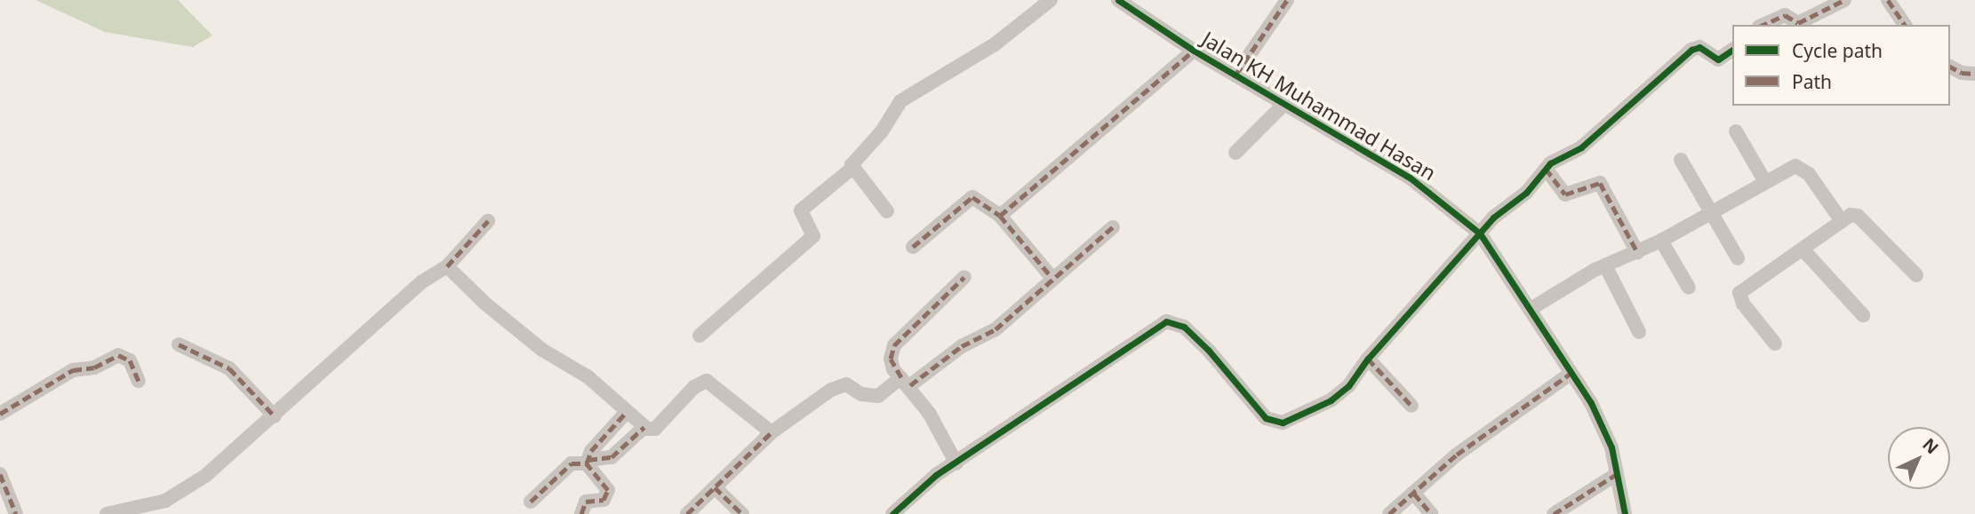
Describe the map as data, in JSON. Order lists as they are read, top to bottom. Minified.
{"streets":{"street":["Jalan KH Muhammad Hasan"]},"legend":["Cycle path","Path"],"north":"top right"}
